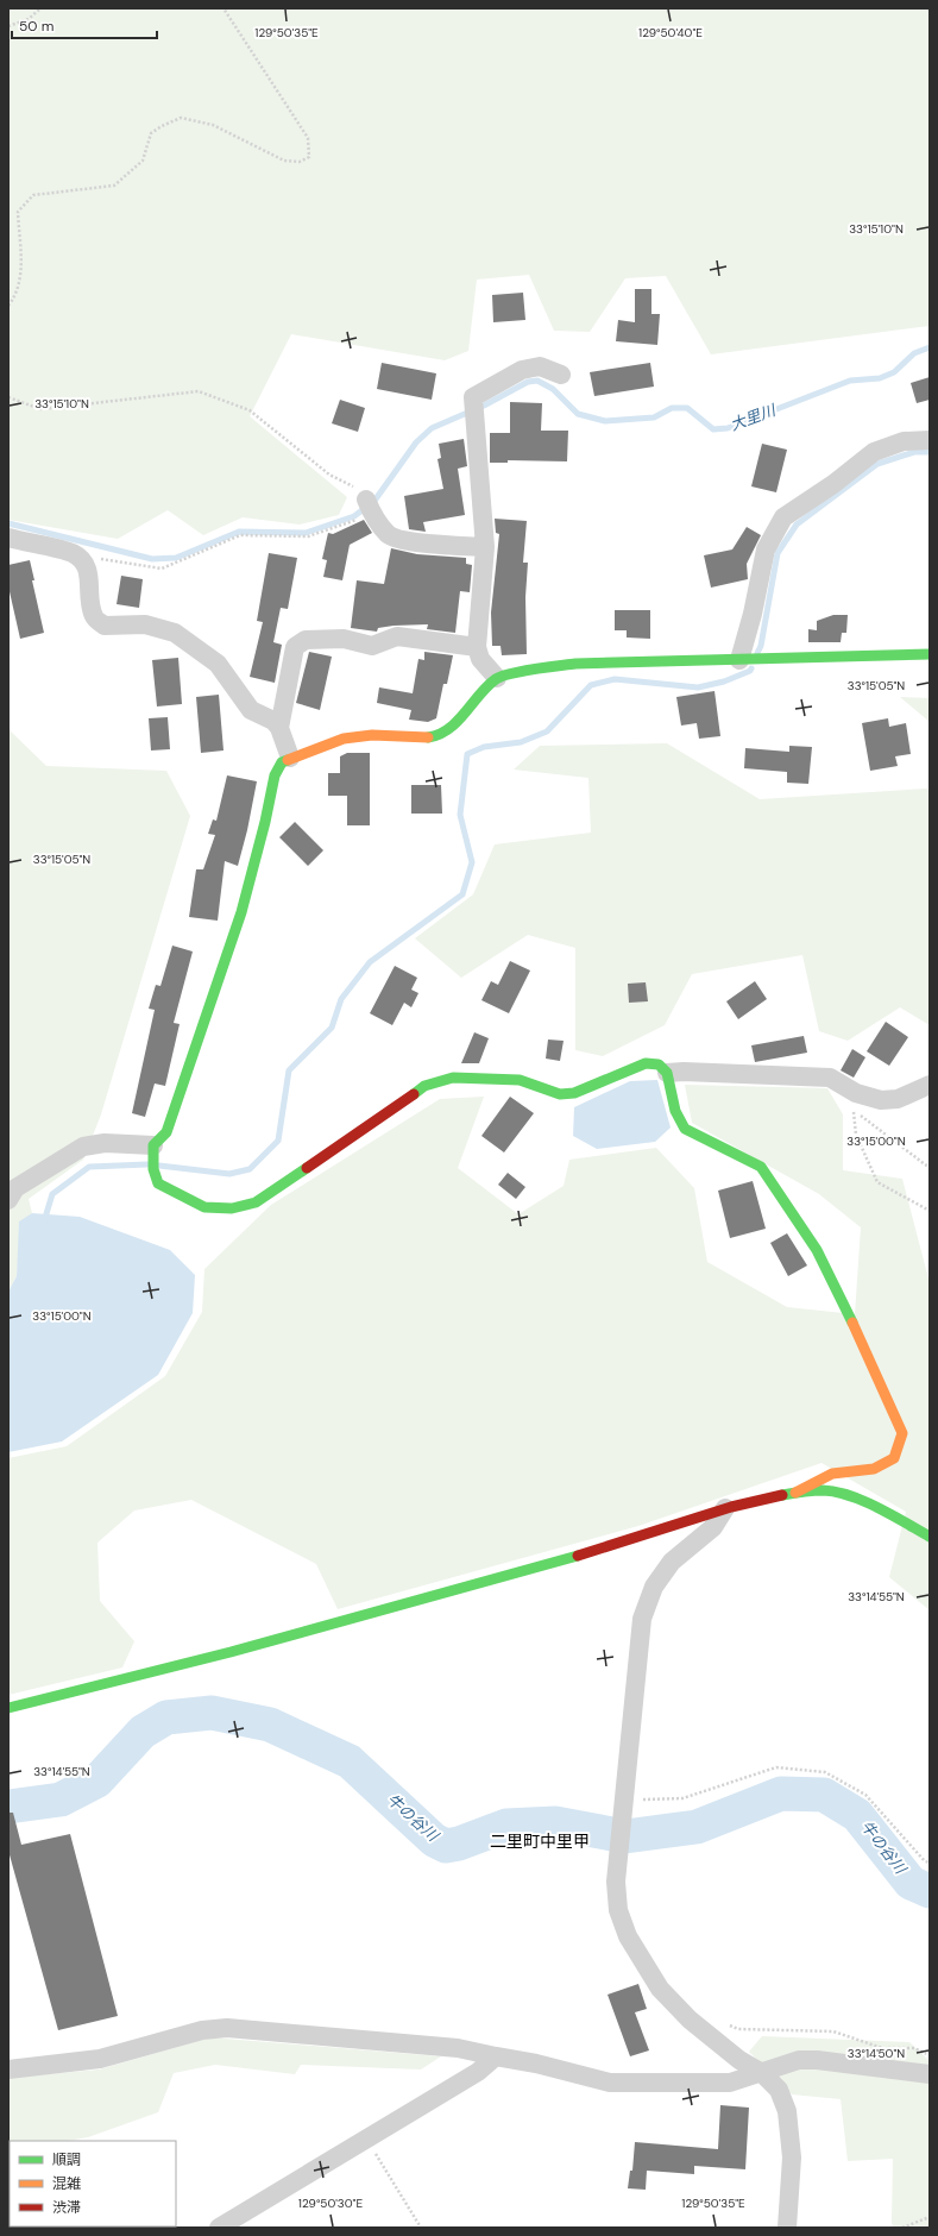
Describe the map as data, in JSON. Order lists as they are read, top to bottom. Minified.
{"districts":["二里町中里甲"],"water":["大里川","牛の谷川"],"legend":["順調","混雑","渋滞"],"scale_bar":"50 m","coordinates":["129°50'35\"E","129°50'40\"E","33°15'10\"N","33°15'05\"N","33°15'00\"N","33°14'55\"N","33°14'50\"N","129°50'30\"E"]}
